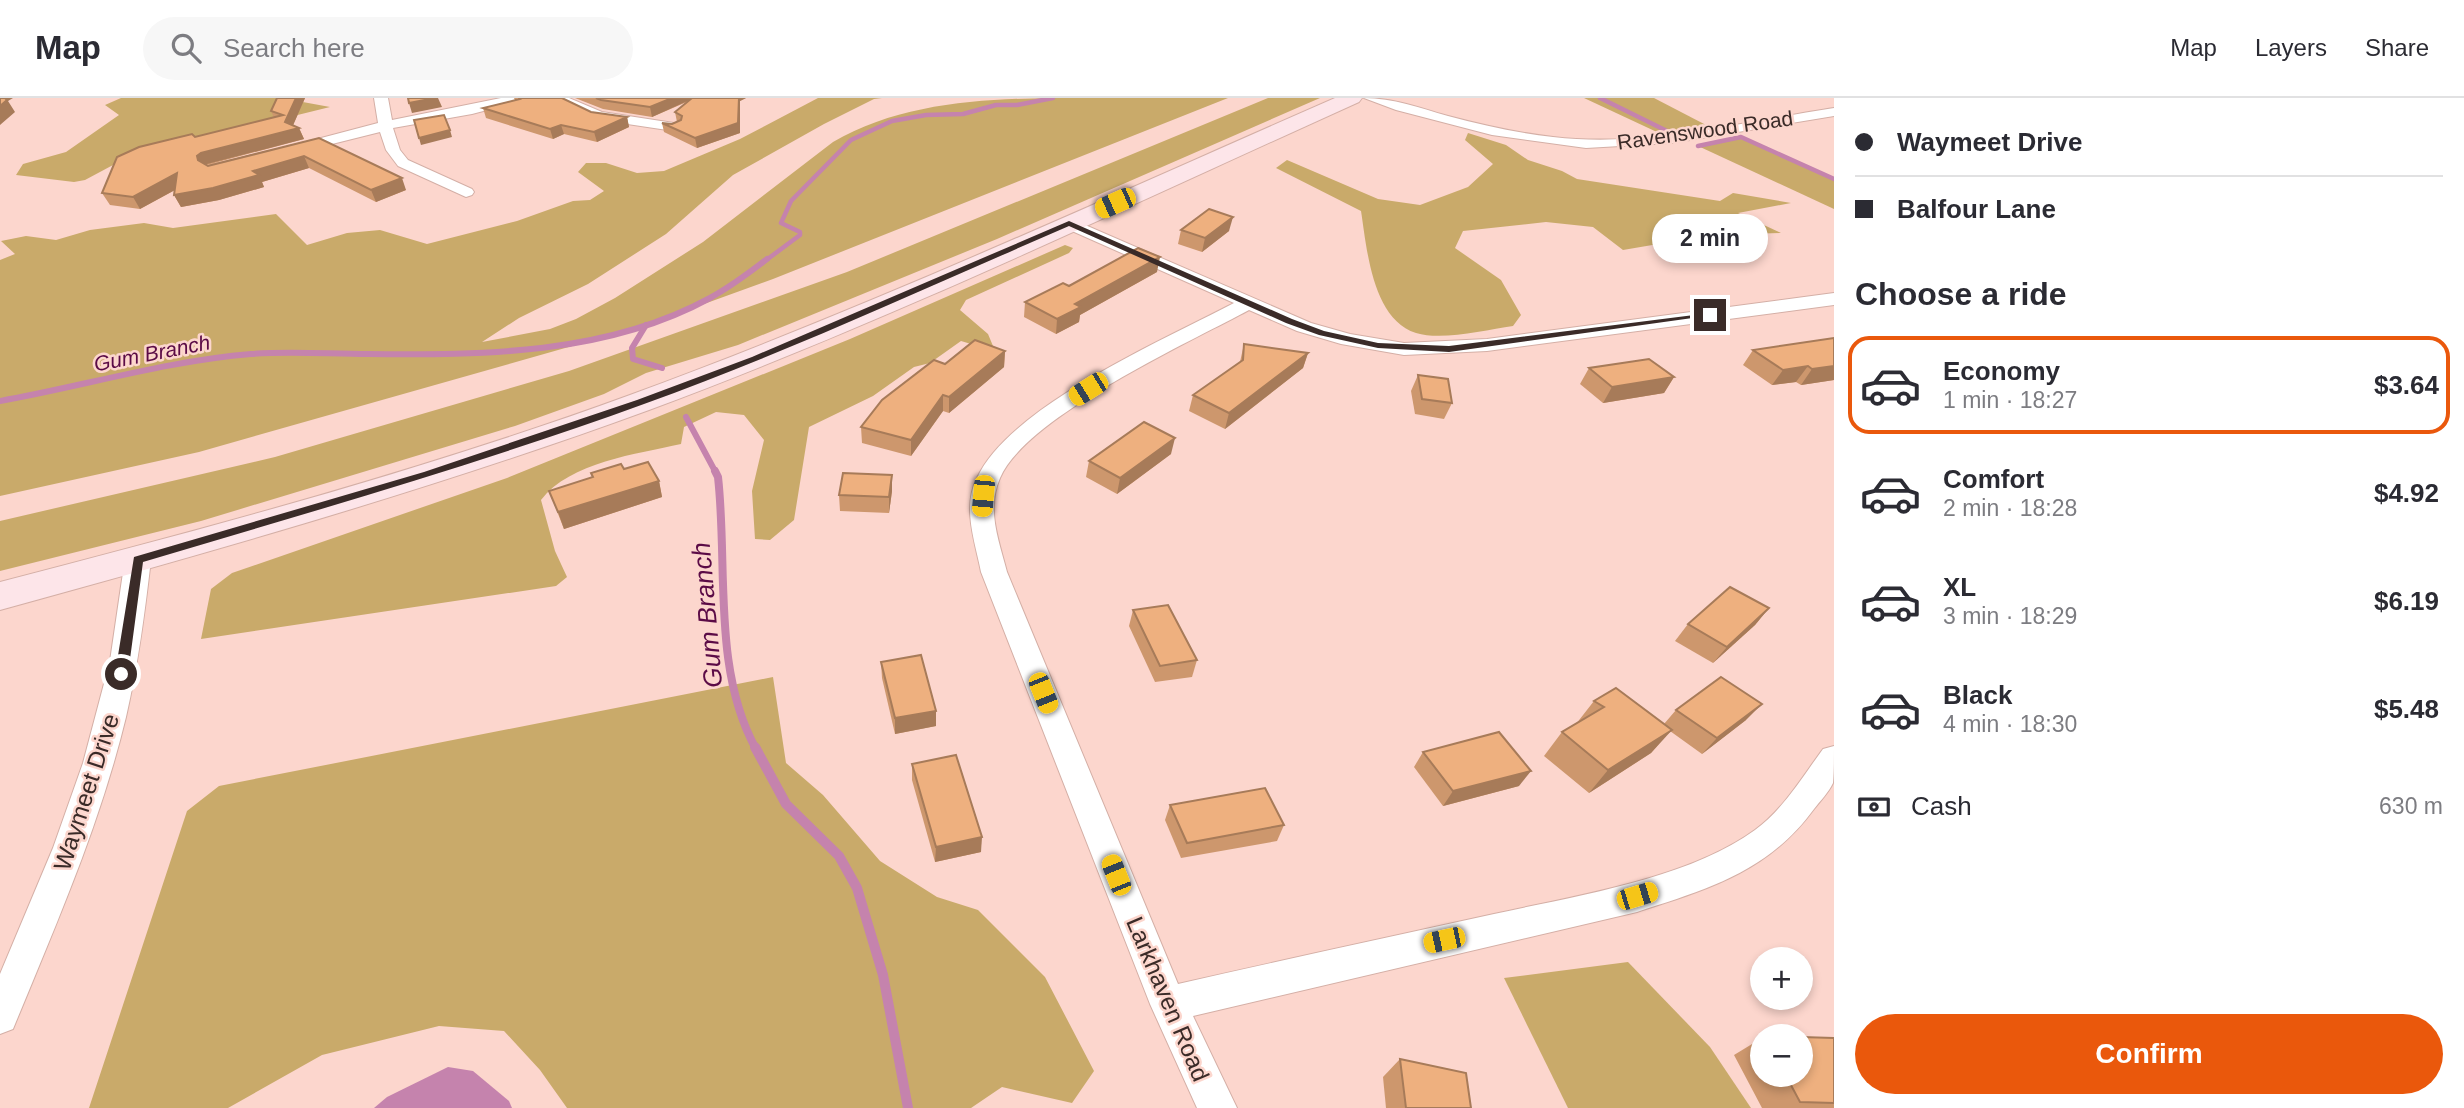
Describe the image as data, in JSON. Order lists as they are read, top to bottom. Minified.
{"streets":{"street":["Ravenswood Road","Waymeet Drive","Larkhaven Road"]},"water":["Gum Branch"],"page":{"header":"Map","search":"Search here","nav":["Map","Layers","Share"],"banner":["Waymeet Drive","Balfour Lane"],"bubble":"2 min","heading":"Choose a ride","list":[{"name":"Economy","note":"1 min · 18:27","value":"$3.64"},{"name":"Comfort","note":"2 min · 18:28","value":"$4.92"},{"name":"XL","note":"3 min · 18:29","value":"$6.19"},{"name":"Black","note":"4 min · 18:30","value":"$5.48"}],"pay":["Cash","630 m"],"map_buttons":["+","−"],"buttons":"Confirm"}}
